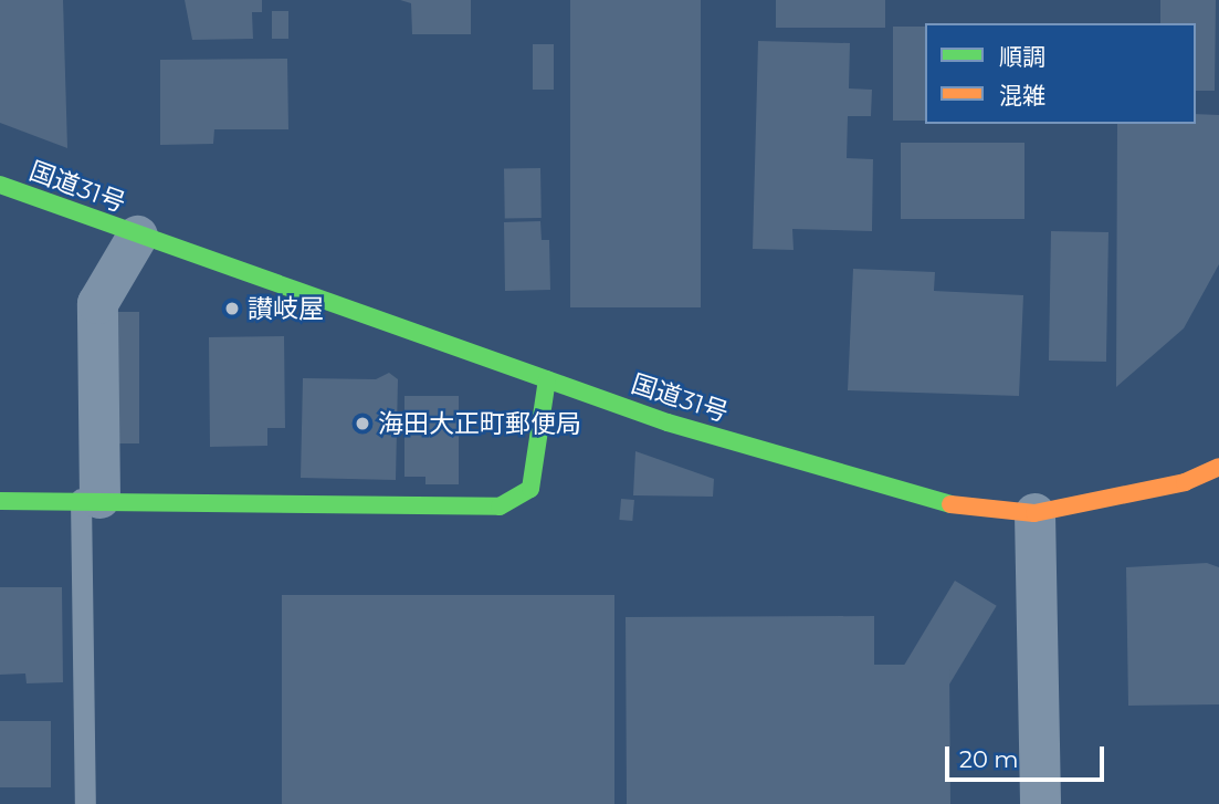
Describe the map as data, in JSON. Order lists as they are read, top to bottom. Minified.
{"streets":{"main road":["国道31号"]},"places":["讃岐屋","海田大正町郵便局"],"legend":["順調","混雑"],"scale_bar":"20 m"}
